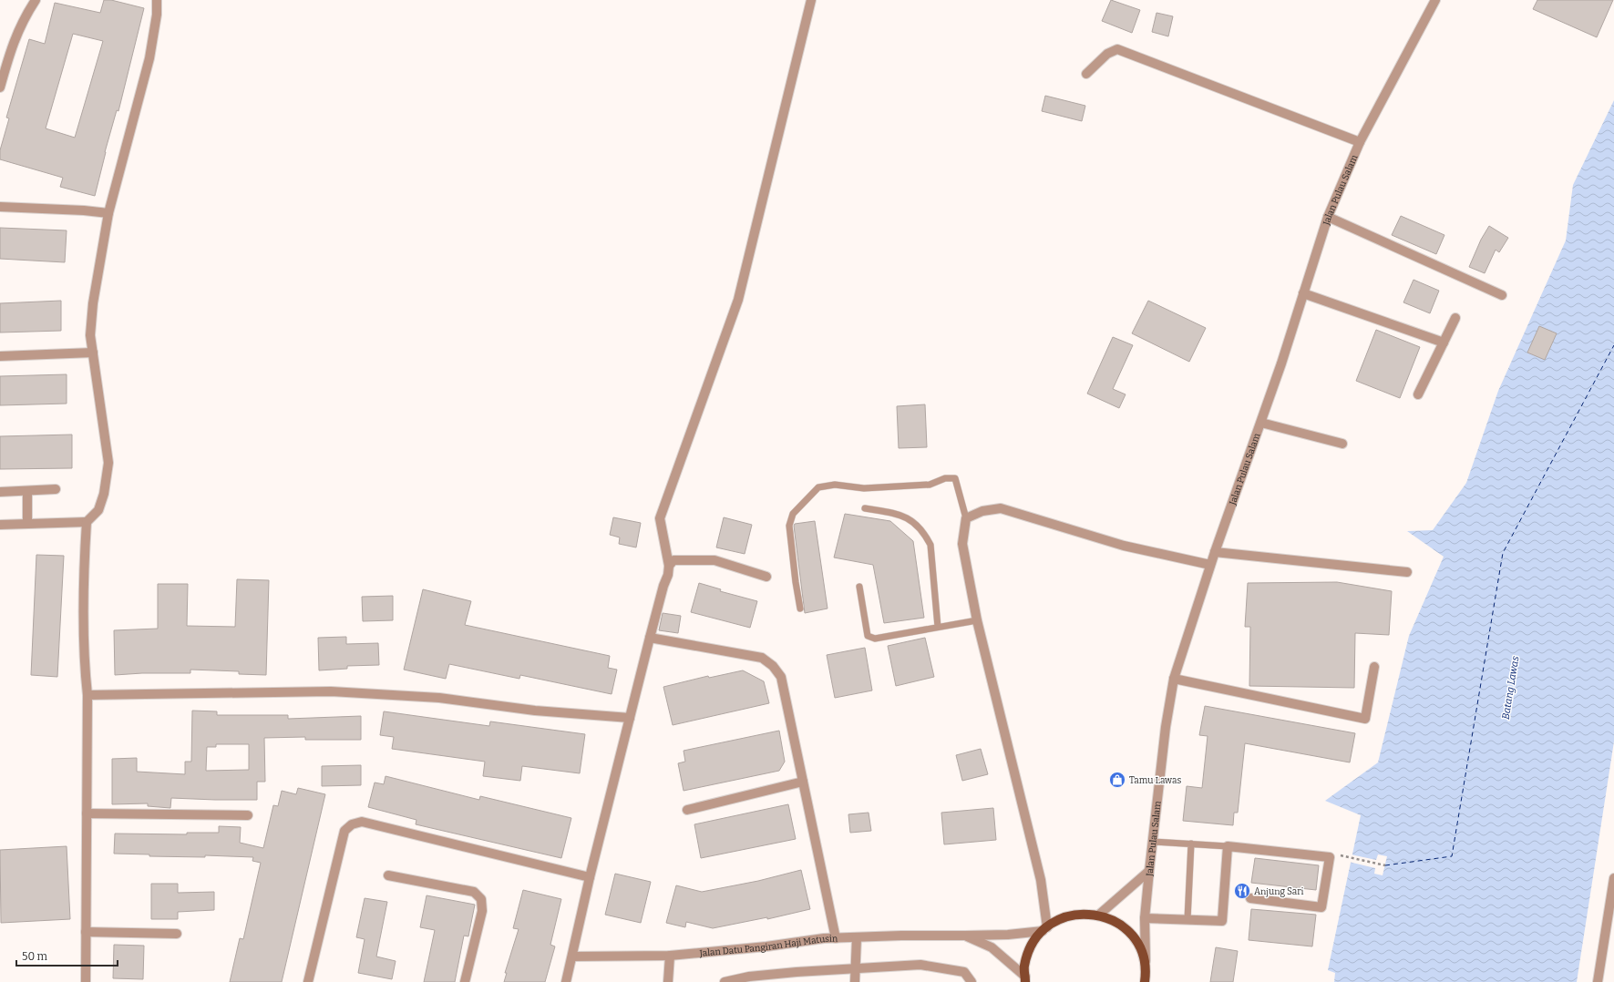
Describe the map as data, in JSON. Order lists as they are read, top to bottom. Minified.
{"streets":{"street":["Jalan Pulau Salam","Jalan Datu Pangiran Haji Matusin"]},"water":["Batang Lawas"],"places":{"shop":["Tamu Lawas"],"restaurant":["Anjung Sari"]},"scale_bar":"50 m"}
